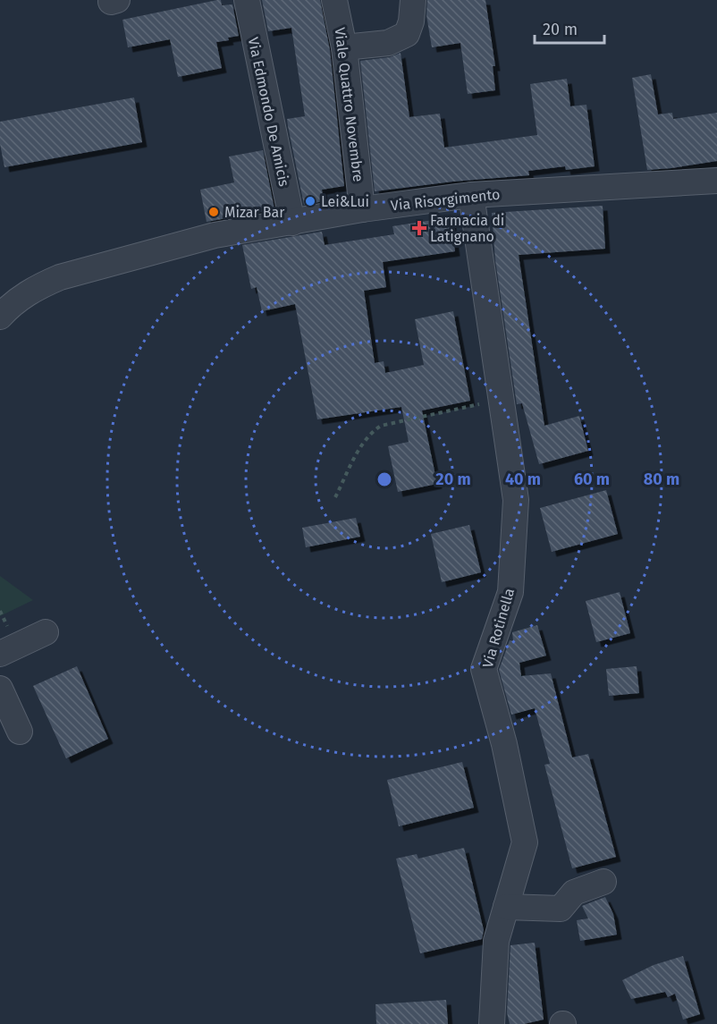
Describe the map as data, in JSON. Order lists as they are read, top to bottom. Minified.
{"streets":{"street":["Viale Quattro Novembre","Via Edmondo De Amicis","Via Risorgimento","Via Rotinella"]},"crossings":[["Viale Quattro Novembre","Via Risorgimento"],["Via Edmondo De Amicis","Via Risorgimento"],["Via Risorgimento","Via Rotinella"]],"places":{"other":["Lei&Lui","Mizar Bar"],"health":["Farmacia di Latignano"]},"scale_bar":"20 m","rings":["20 m","40 m","60 m","80 m"]}
